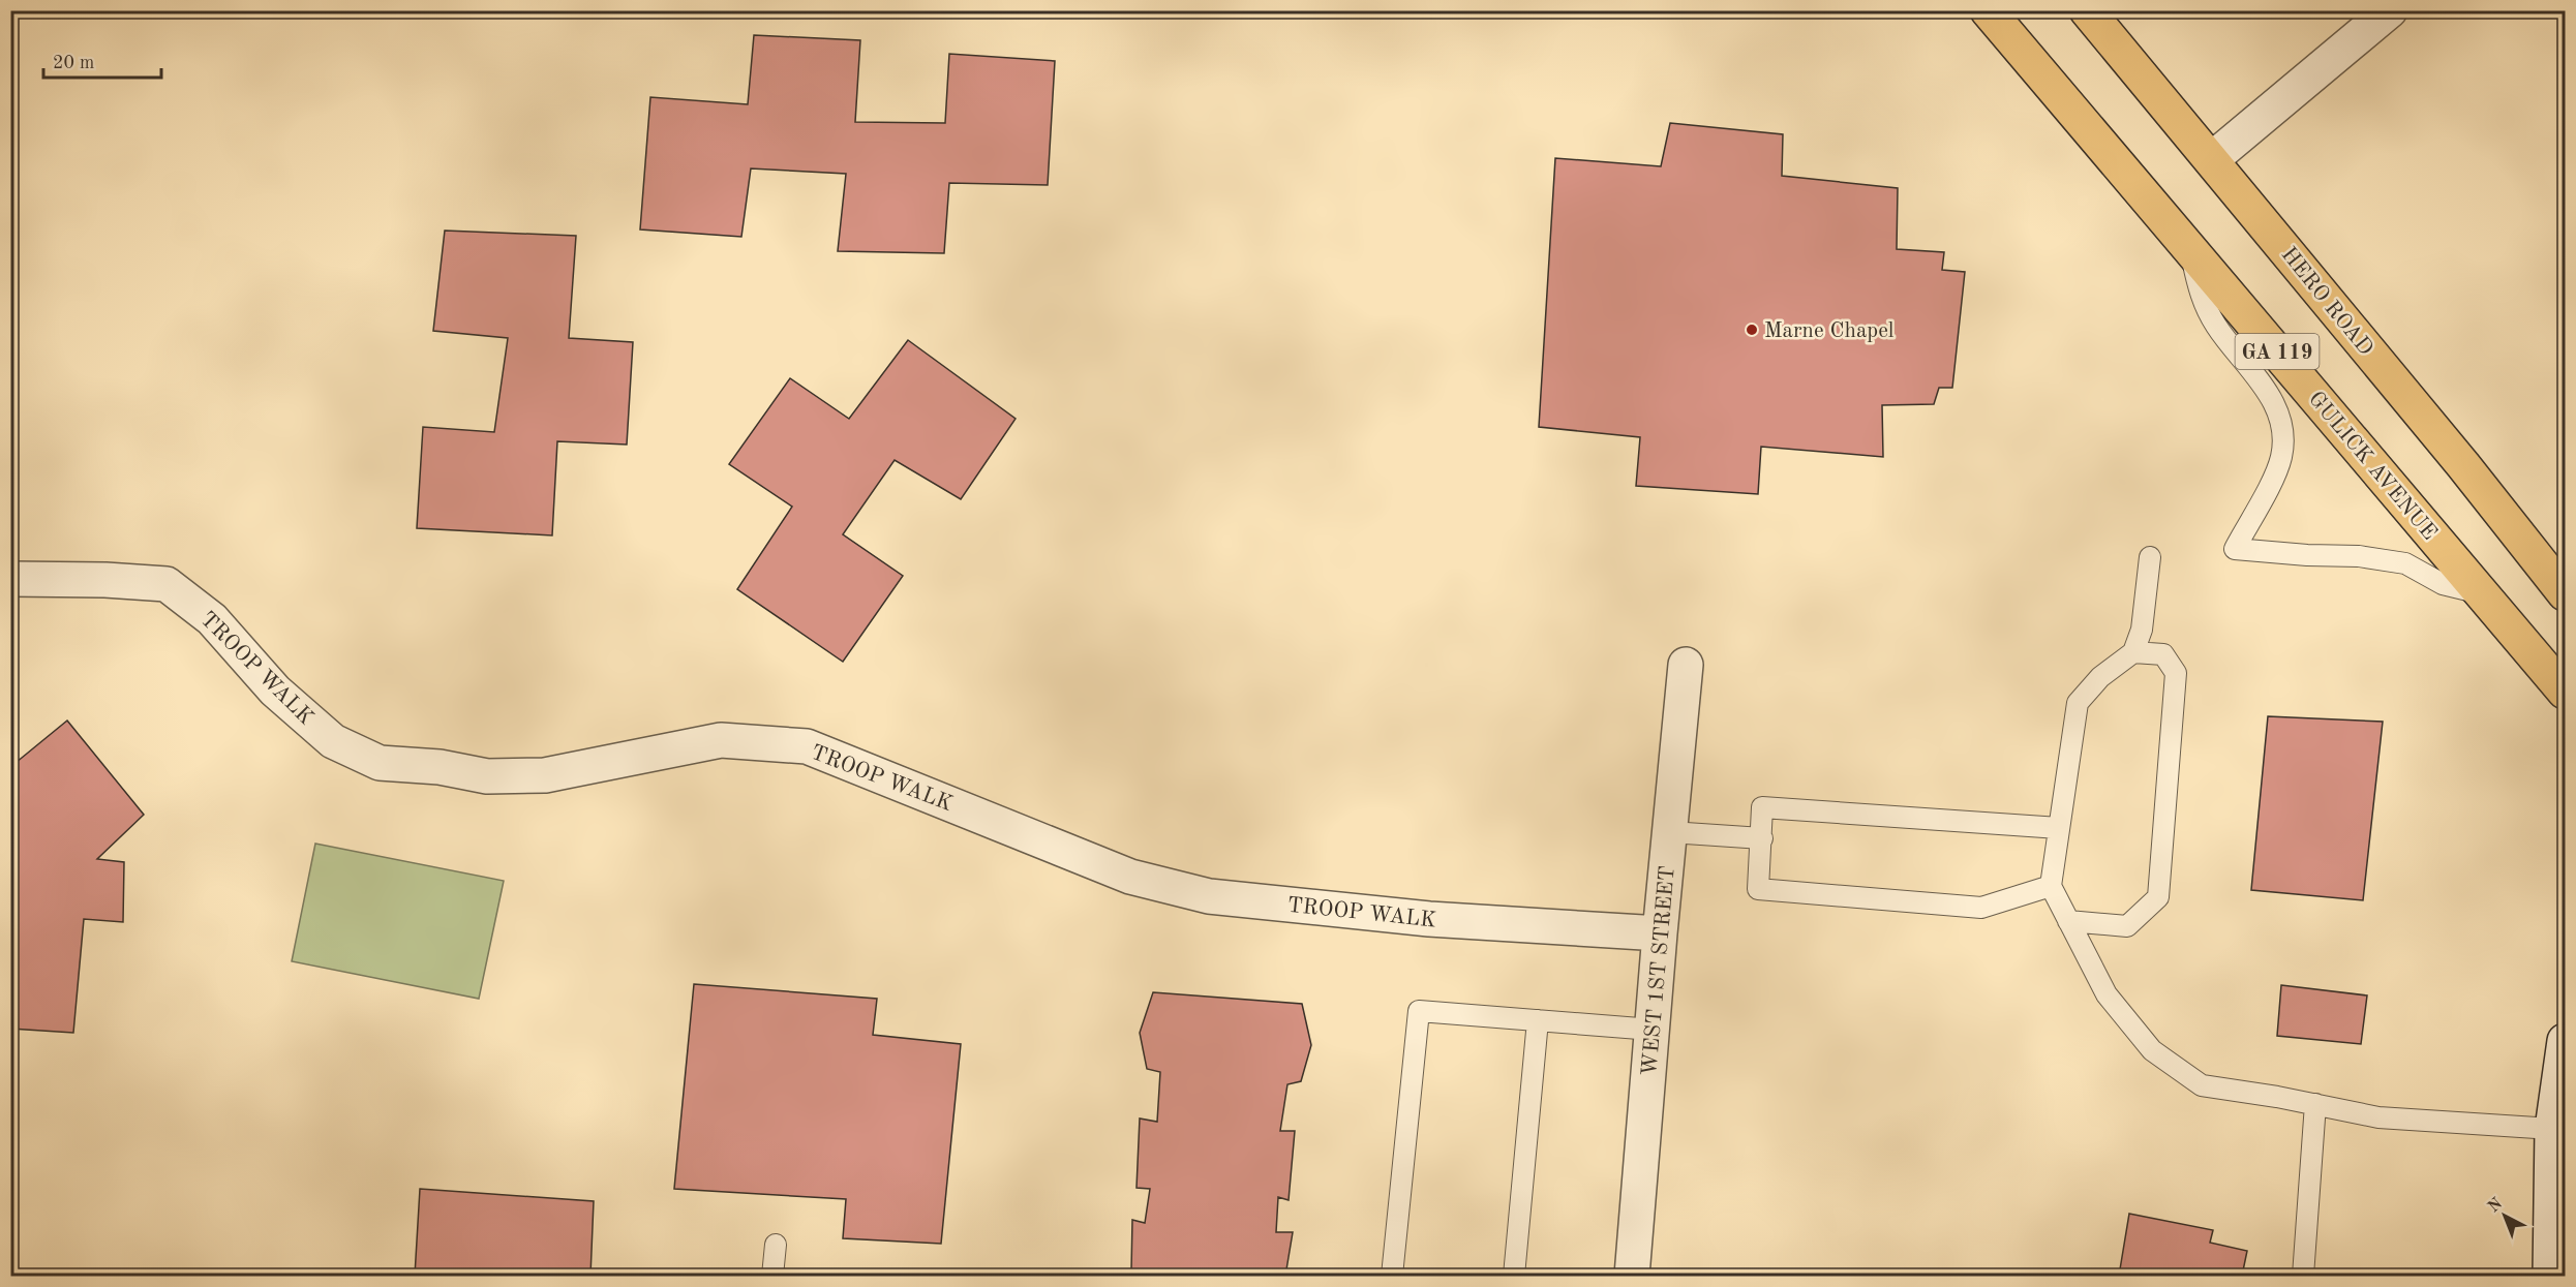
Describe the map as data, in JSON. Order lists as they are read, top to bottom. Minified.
{"streets":{"main road":["HERO ROAD","GA 119","GULICK AVENUE"],"street":["TROOP WALK","WEST 1ST STREET"]},"crossings":[["TROOP WALK","WEST 1ST STREET"]],"places":["Marne Chapel"],"scale_bar":"20 m","north":"top left"}
